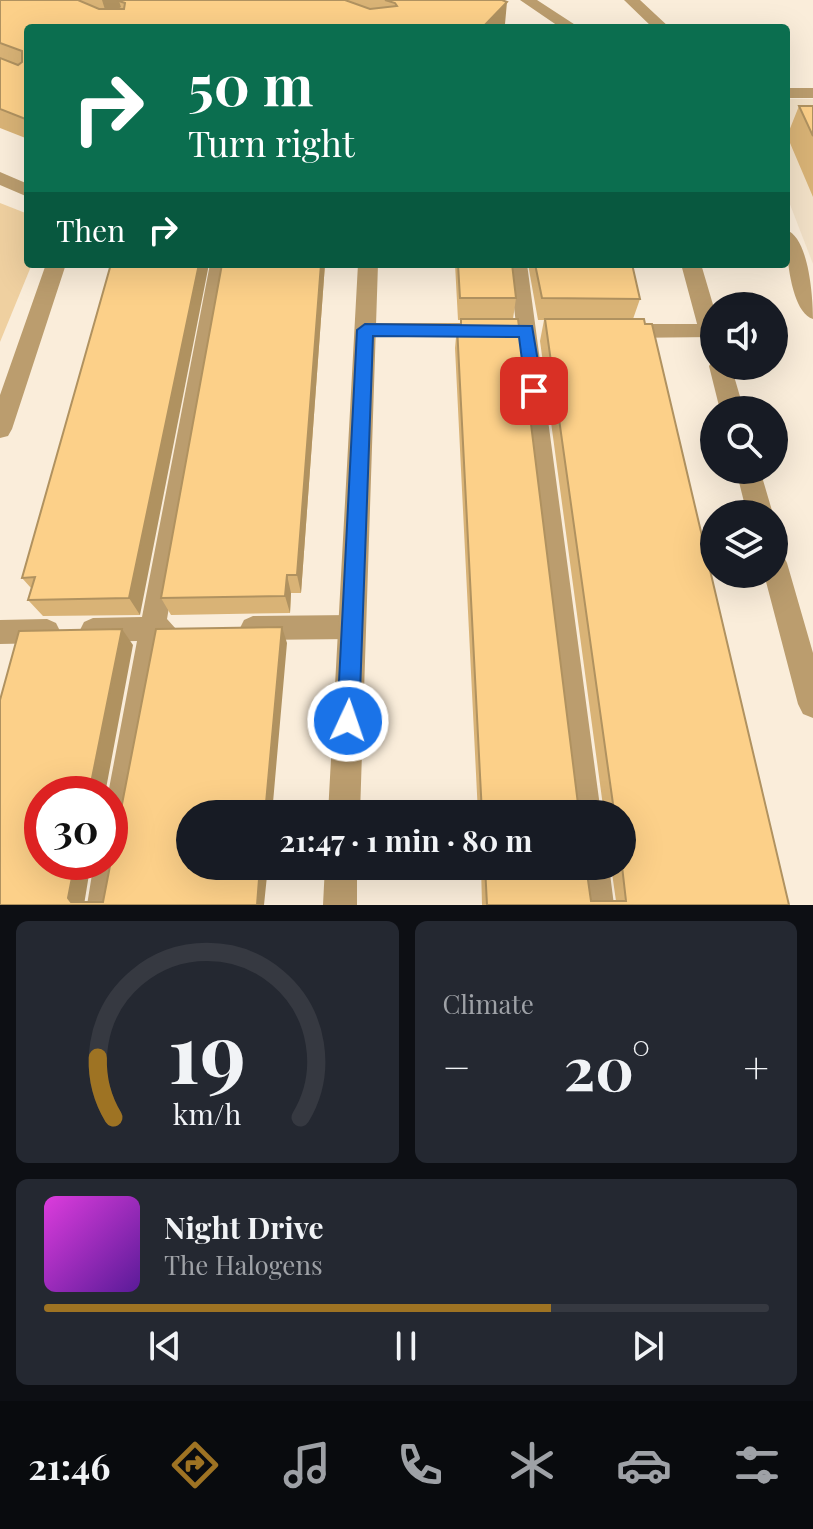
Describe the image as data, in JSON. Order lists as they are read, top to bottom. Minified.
{"page":{"turn":["50 m","Turn right"],"then":"Then","limit":"30","trip":"21:47 · 1 min · 80 m","tile":"Climate","heat":["−","20°","+"],"song":["Night Drive","The Halogens"],"tabs":"21:46","gauge":["19","km/h"]}}
